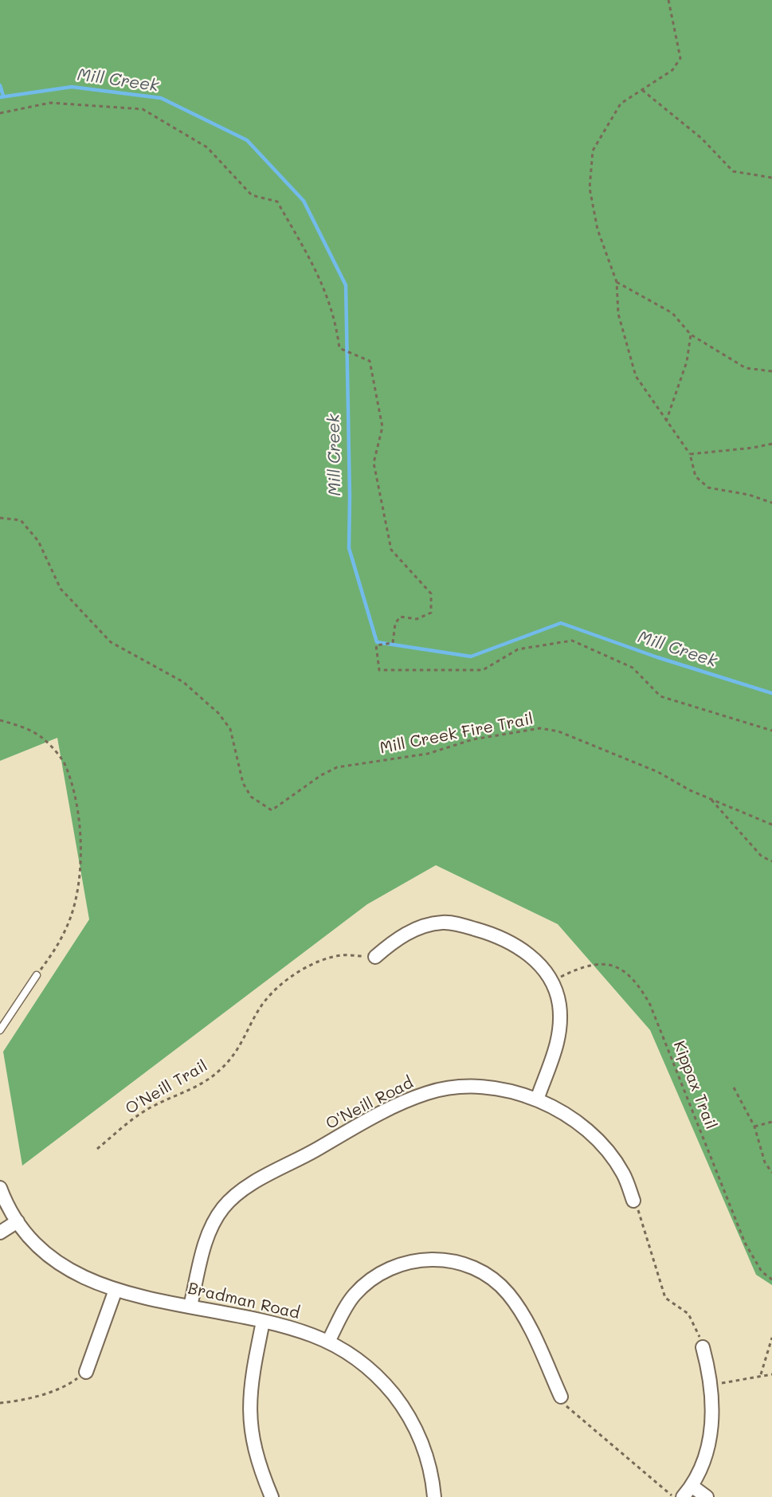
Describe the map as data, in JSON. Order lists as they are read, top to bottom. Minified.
{"streets":{"street":["O'Neill Road","Bradman Road"],"path":["Mill Creek Fire Trail","Kippax Trail","O'Neill Trail"]},"crossings":[["O'Neill Road","Bradman Road"]],"water":["Mill Creek"]}
